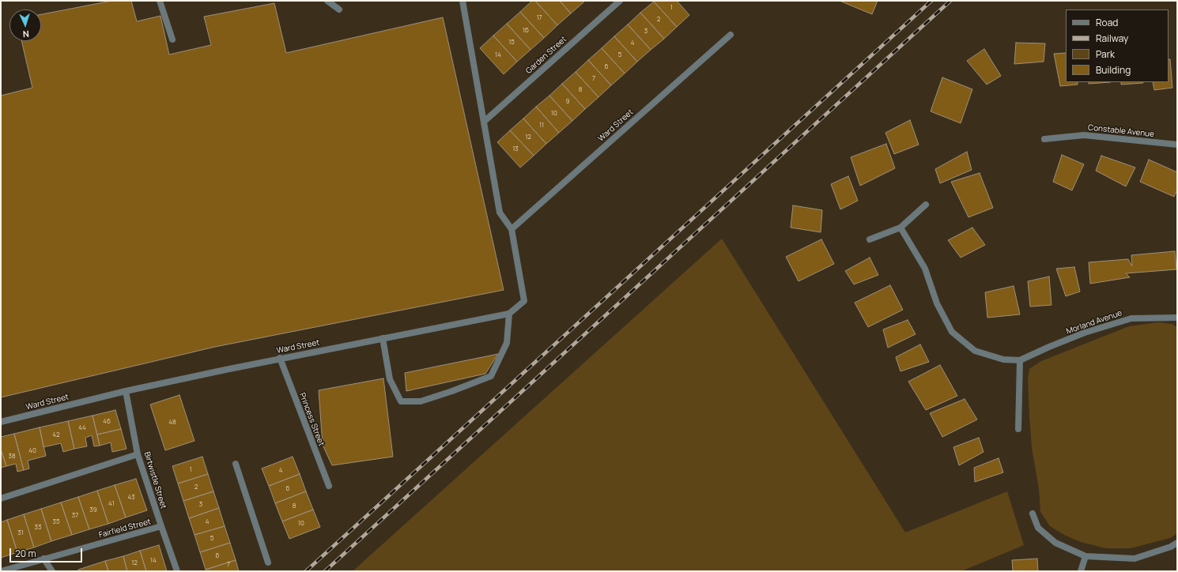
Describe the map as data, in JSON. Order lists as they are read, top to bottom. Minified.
{"streets":{"street":["Garden Street","Ward Street","Constable Avenue","Morland Avenue","Princess Street","Birtwistle Street","Fairfield Street"]},"crossings":[["Garden Street","Ward Street"],["Ward Street","Princess Street"],["Ward Street","Birtwistle Street"],["Birtwistle Street","Fairfield Street"]],"house_numbers":["1","17","2","16","3","15","4","14","5","6","7","8","9","10","11","12","13","46","48","44","42","40","38","1","4","2","6","43","41","3","8","39","37","35","4","10","33","31","5","6","14","12","7"],"legend":["Road","Railway","Park","Building"],"scale_bar":"20 m","north":"bottom"}
